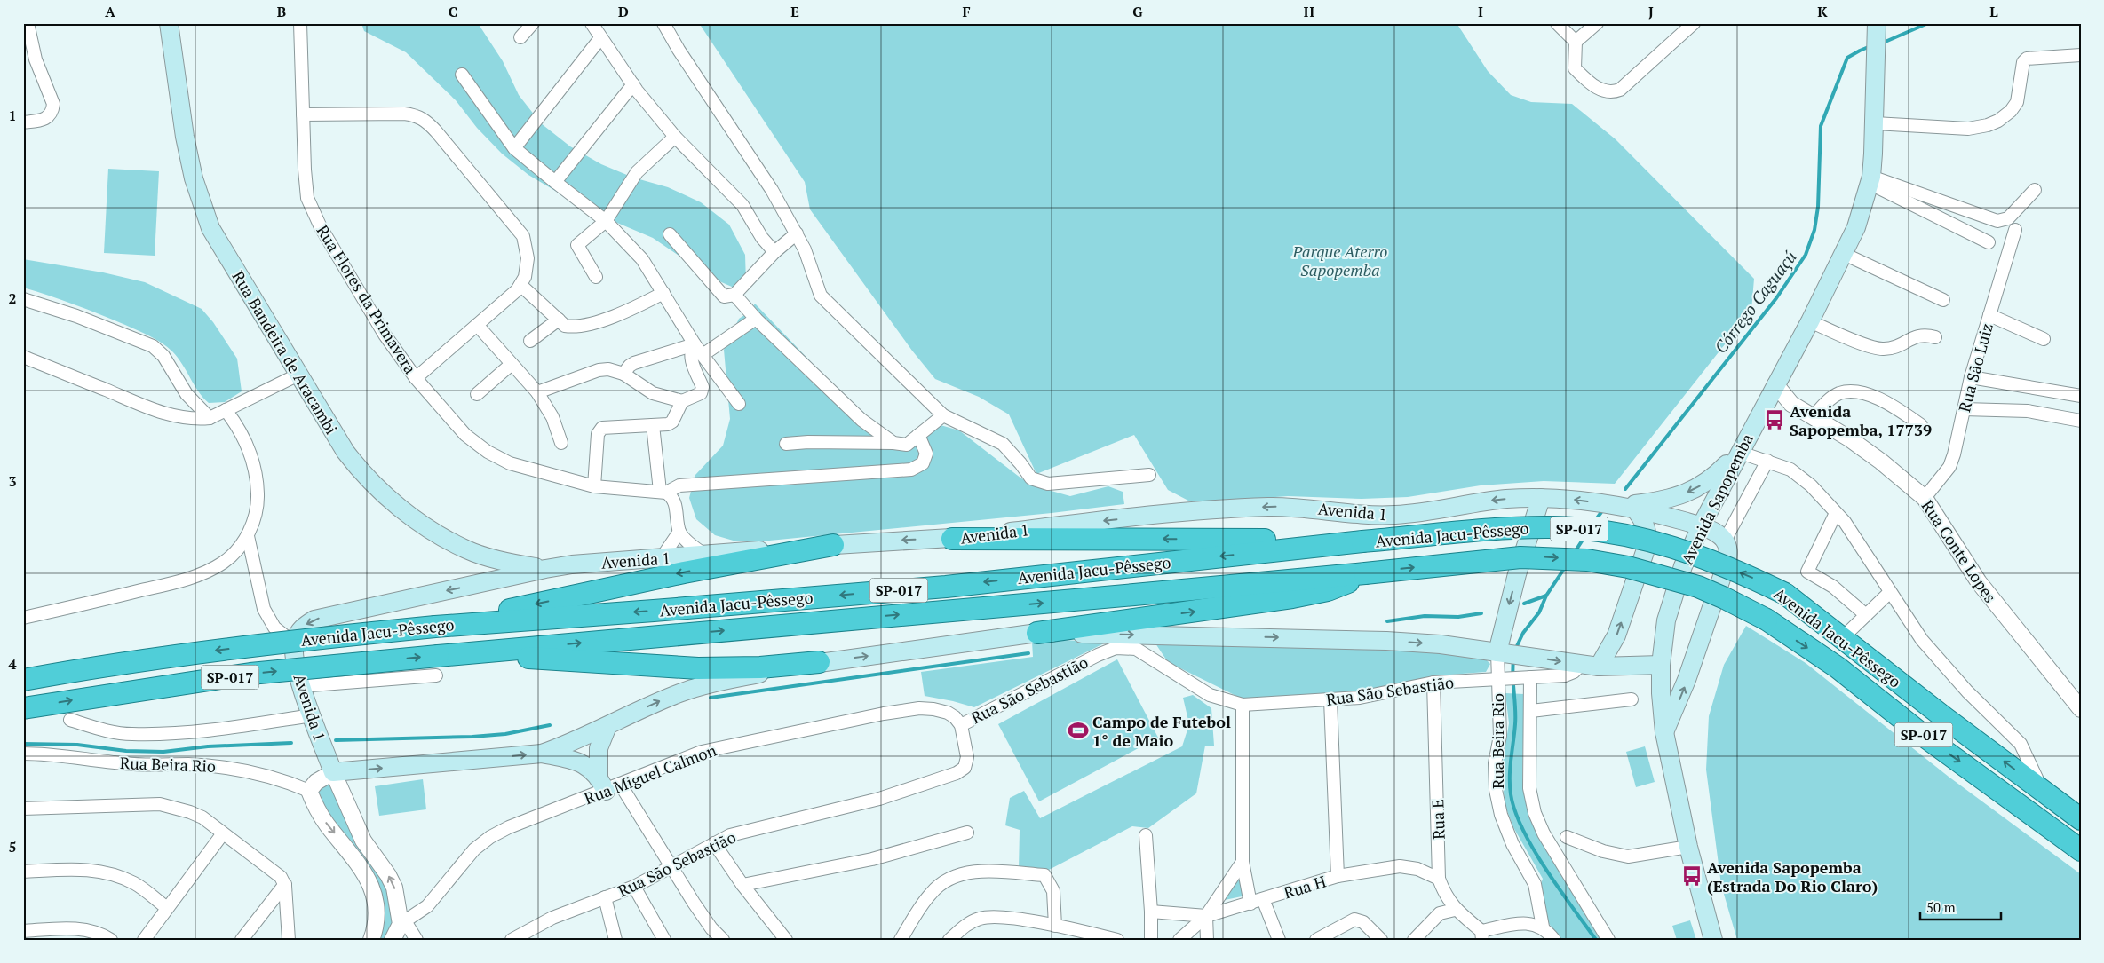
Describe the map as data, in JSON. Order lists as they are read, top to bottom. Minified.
{"streets":{"highway":["SP-017","Avenida Jacu-Pêssego"],"main road":["Rua Bandeira de Aracambi","Avenida Sapopemba","Avenida 1"],"street":["Rua Flores da Primavera","Rua São Luiz","Rua Conte Lopes","Rua São Sebastião","Rua Beira Rio","Rua Miguel Calmon","Rua E","Rua H"]},"crossings":[["Rua Bandeira de Aracambi","Avenida 1"],["Rua São Luiz","Rua Conte Lopes"],["Avenida Sapopemba","Avenida 1"],["Avenida Sapopemba","Rua Conte Lopes"],["Rua São Sebastião","Rua Beira Rio"],["Rua São Sebastião","Rua Miguel Calmon"],["Rua São Sebastião","Rua E"],["Rua E","Rua H"]],"water":["Córrego Caguaçú"],"parks":["Parque Aterro Sapopemba"],"places":{"bus stop":["Avenida Sapopemba, 17739","Avenida Sapopemba (Estrada Do Rio Claro)"],"sports":["Campo de Futebol 1° de Maio"]},"scale_bar":"50 m","grid":{"columns":["A","B","C","D","E","F","G","H","I","J","K","L"],"rows":["1","2","3","4","5"]}}
